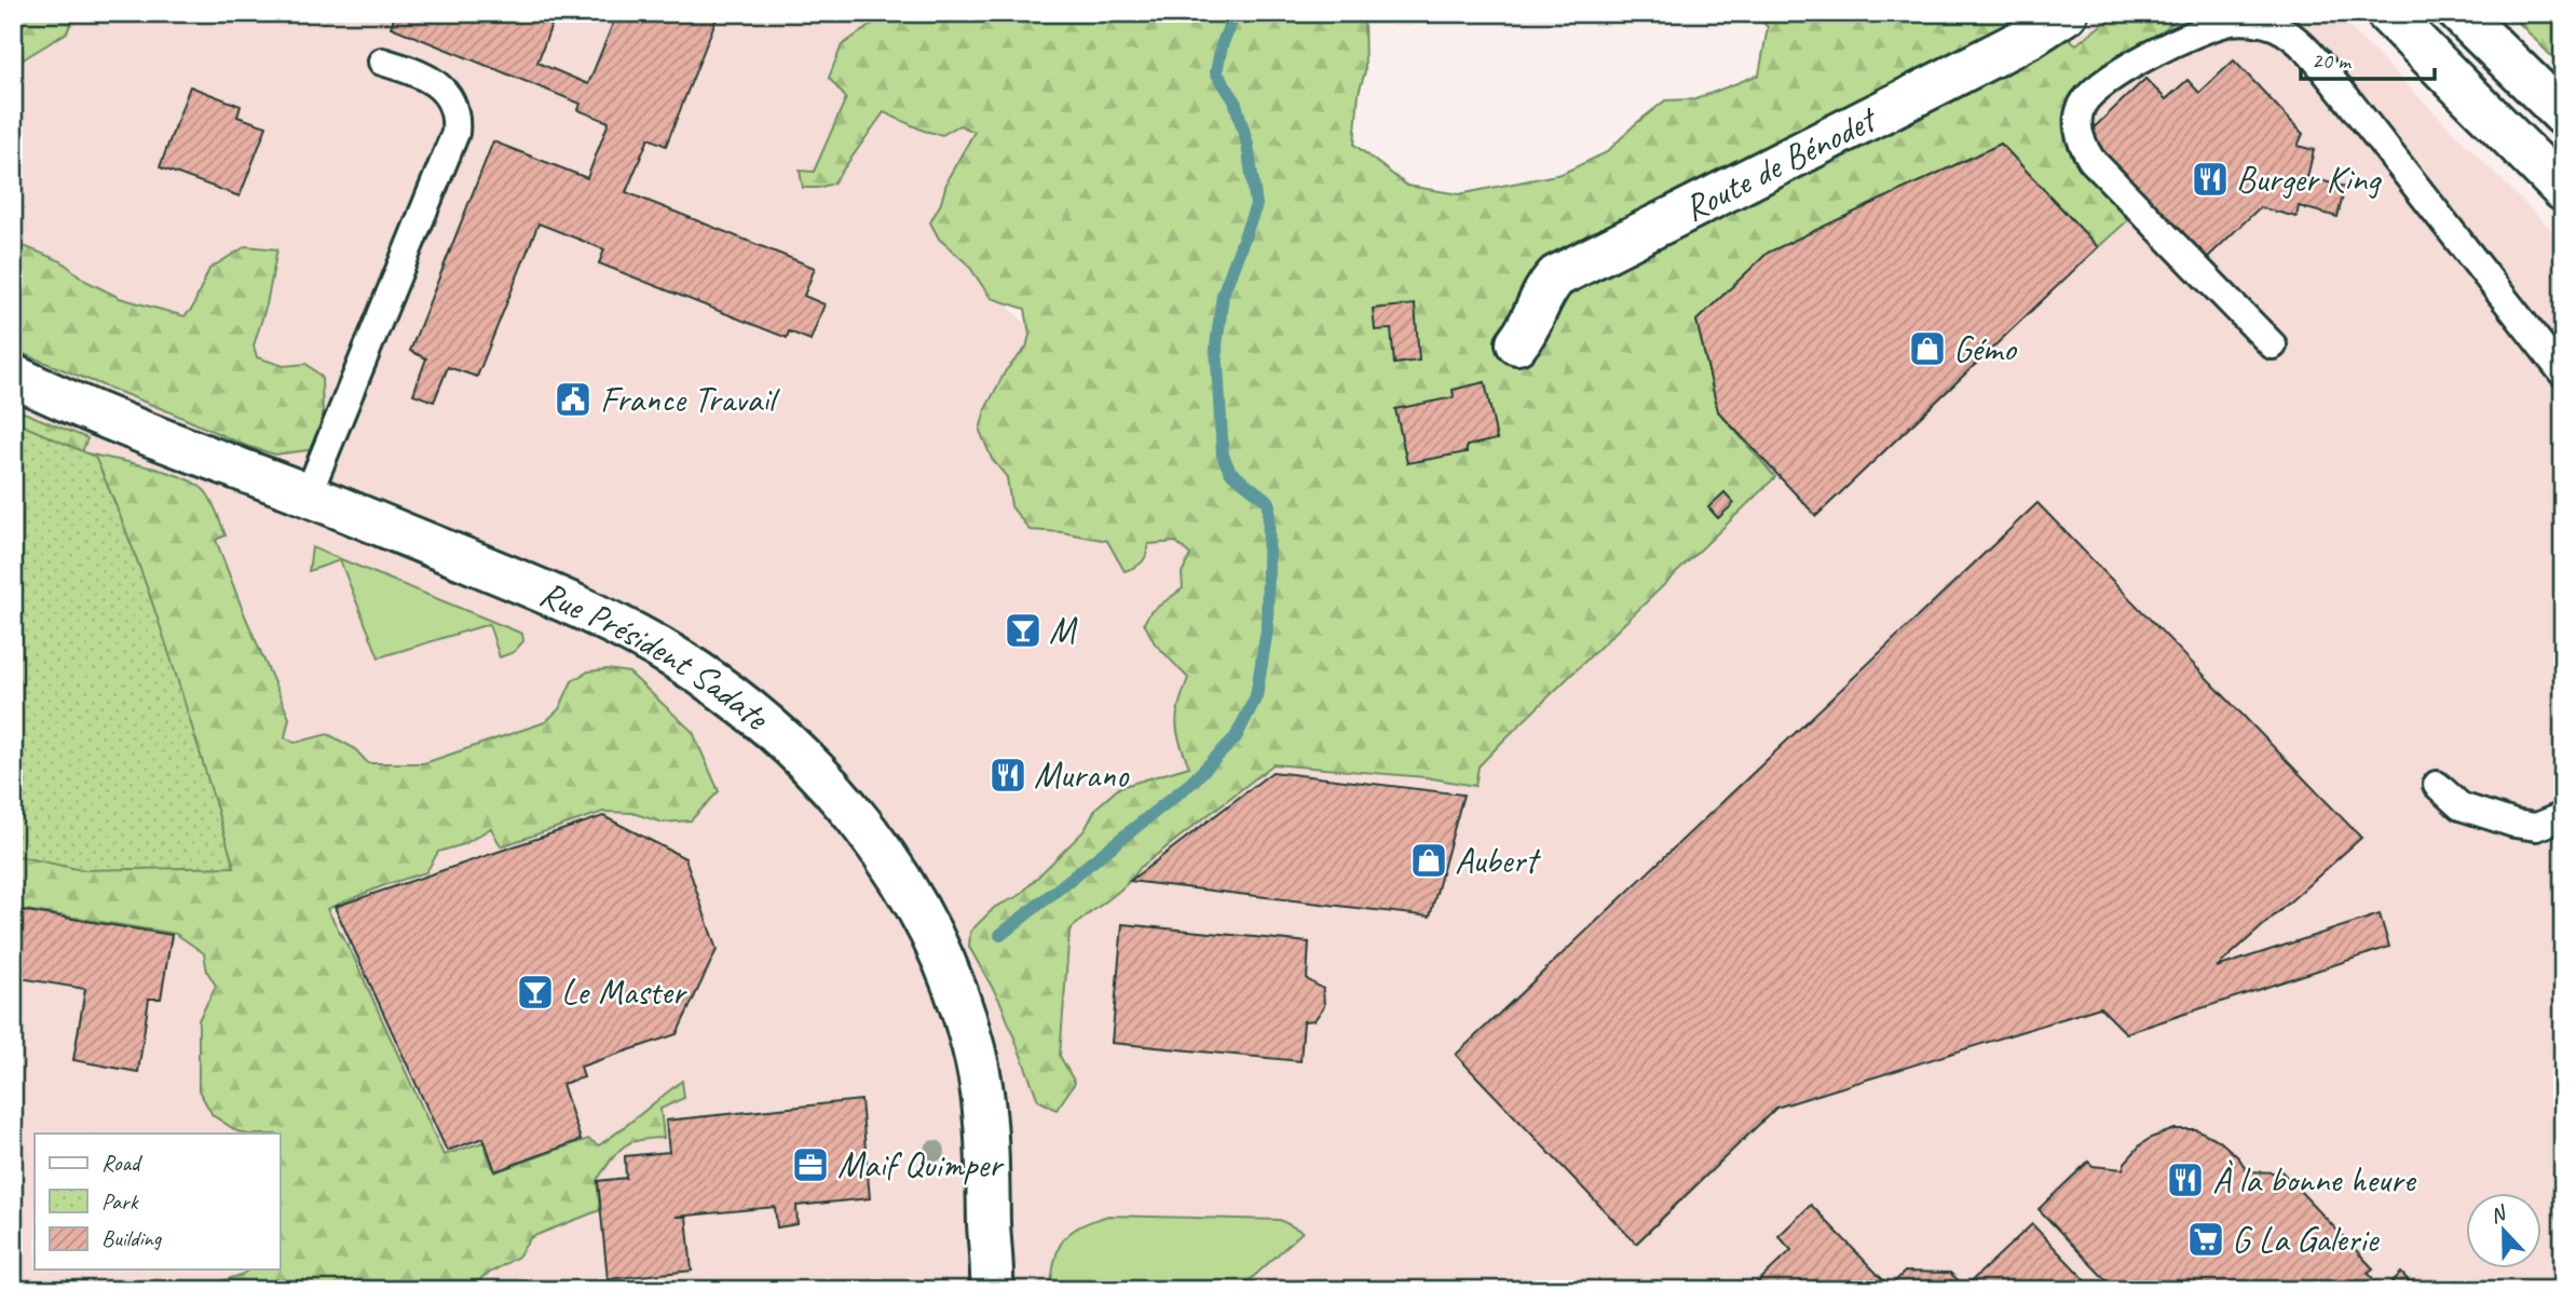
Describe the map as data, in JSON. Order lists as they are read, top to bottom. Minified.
{"streets":{"street":["Route de Bénodet","Rue Président Sadate"]},"places":{"restaurant":["Burger King","Murano","À la bonne heure"],"shop":["Gémo","Aubert"],"public building":["France Travail"],"bar":["M","Le Master"],"office":["Maif Quimper"],"supermarket":["G La Galerie"]},"legend":["Road","Park","Building"],"scale_bar":"20 m","north":"top"}
